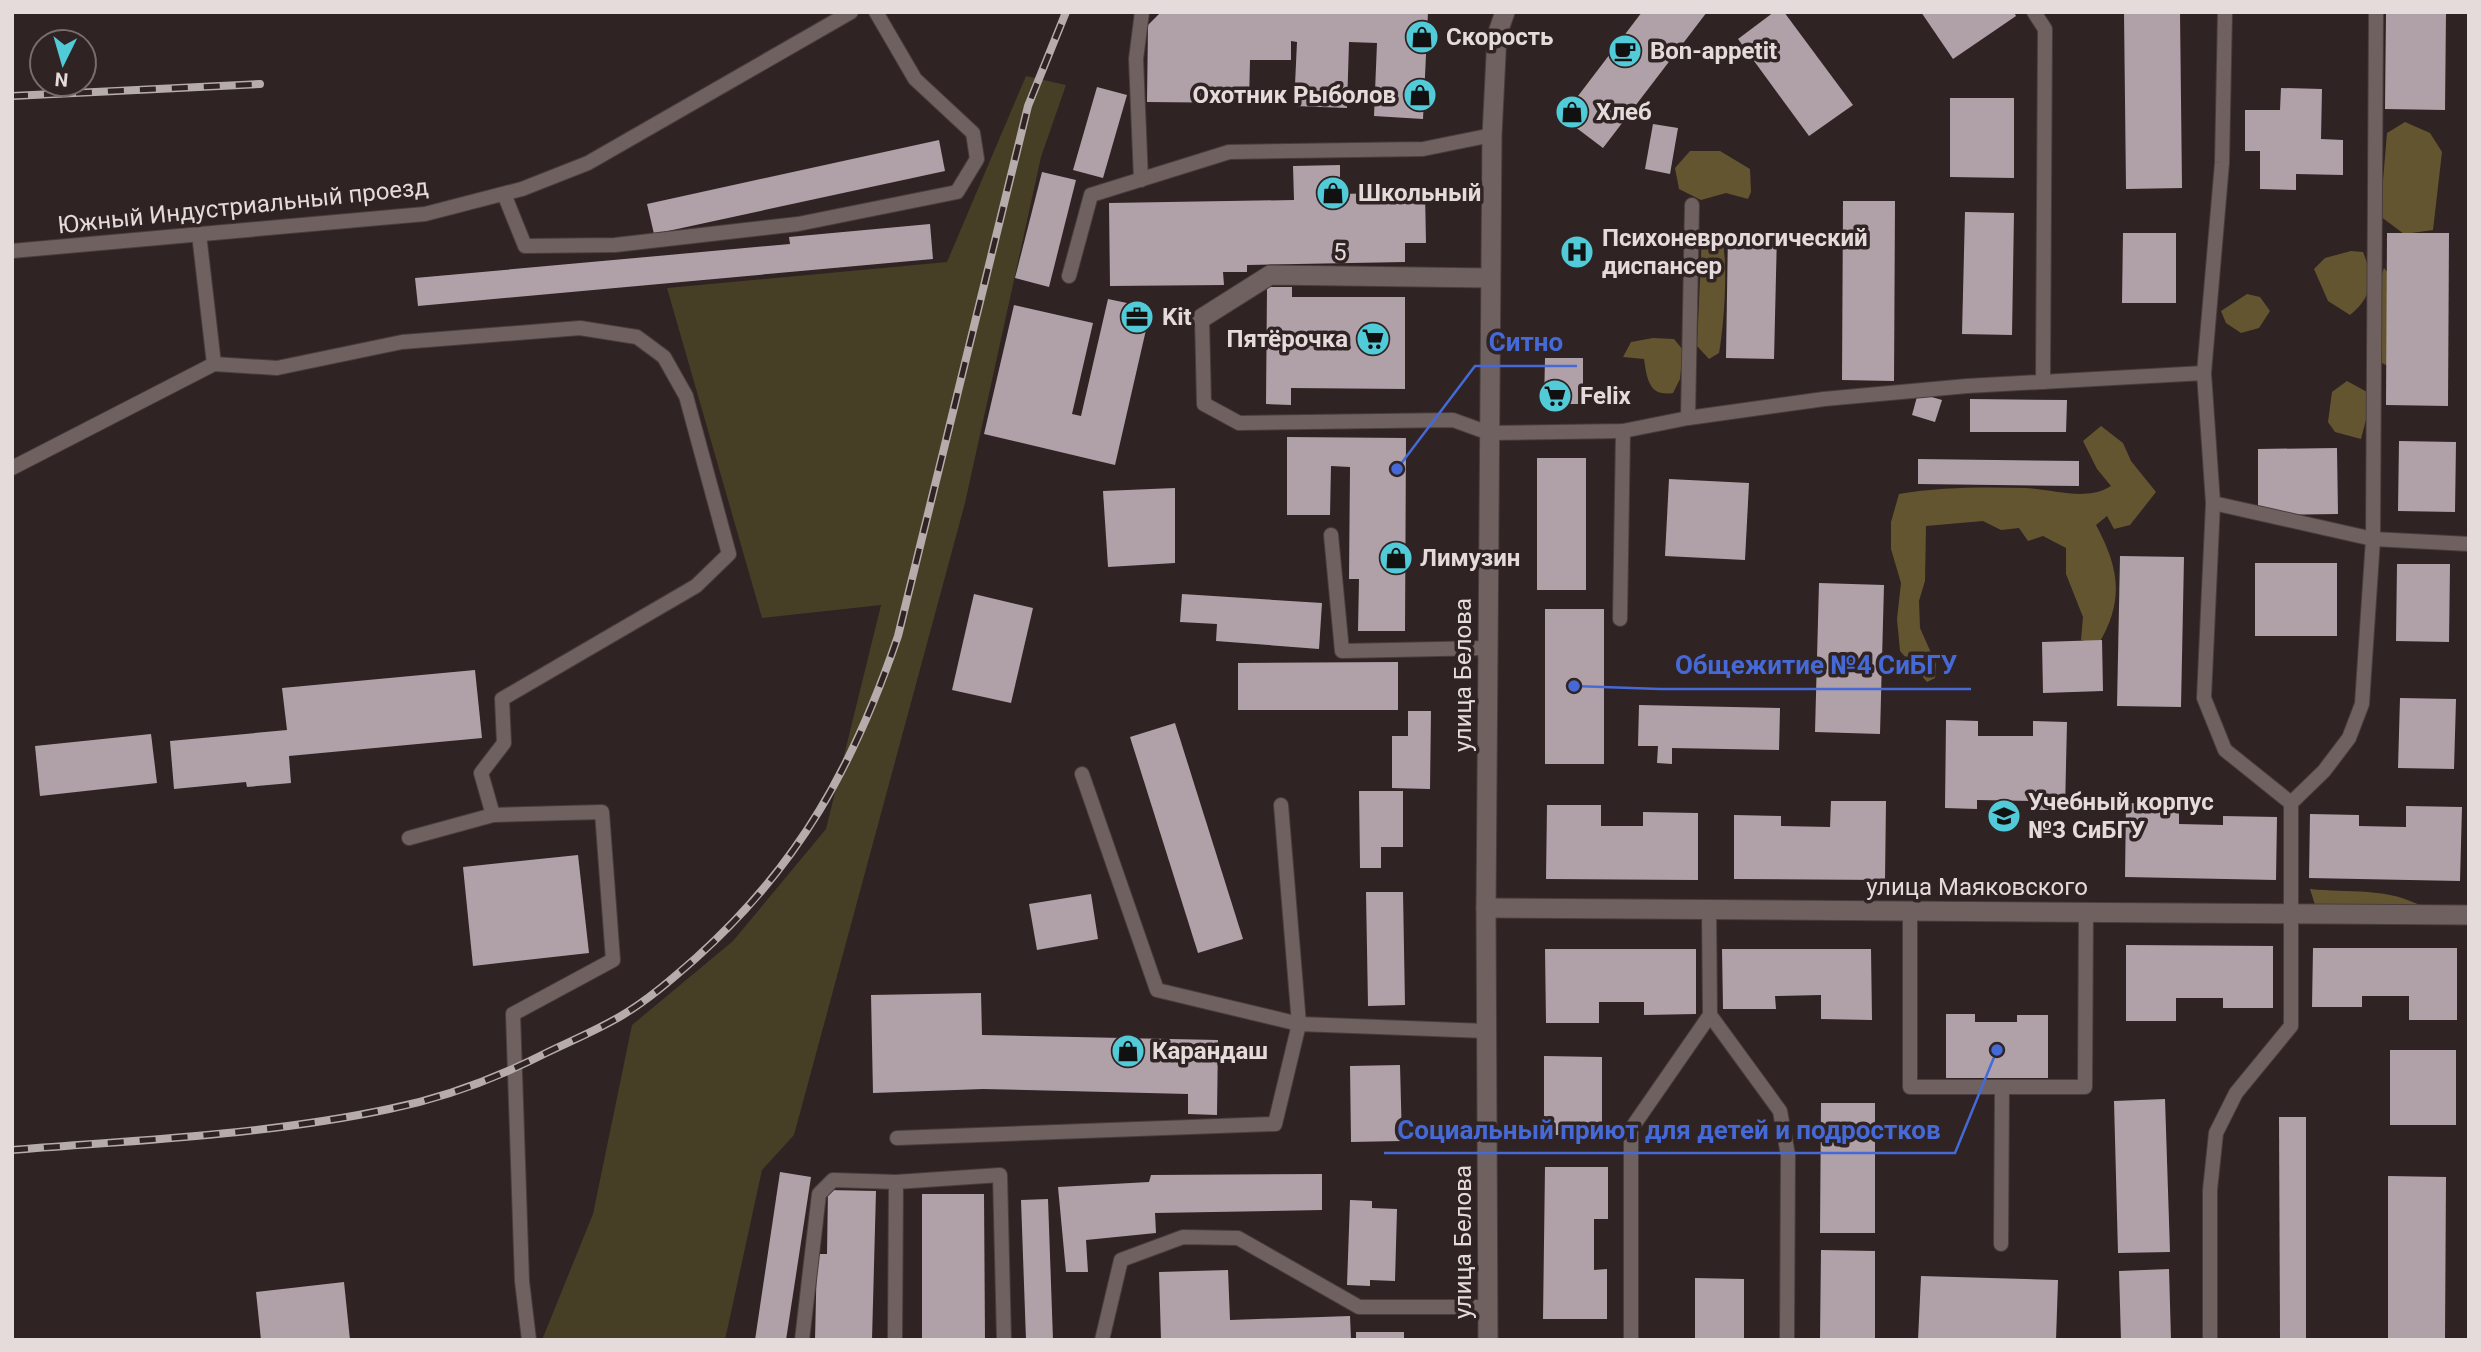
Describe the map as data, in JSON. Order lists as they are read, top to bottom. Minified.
{"streets":{"main road":["5","улица Белова","улица Маяковского"],"lane":["Южный Индустриальный проезд"]},"crossings":[["5","улица Белова"],["улица Белова","улица Маяковского"]],"places":{"shop":["Скорость","Охотник Рыболов","Хлеб","Школьный","Лимузин","Карандаш"],"cafe":["Bon-appetit"],"hospital":["Психоневрологический диспансер"],"office":["Kit"],"supermarket":["Пятёрочка","Felix"],"other":["Ситно","Общежитие №4 СиБГУ","Социальный приют для детей и подростков"],"school or university":["Учебный корпус №3 СиБГУ"]},"north":"bottom"}
